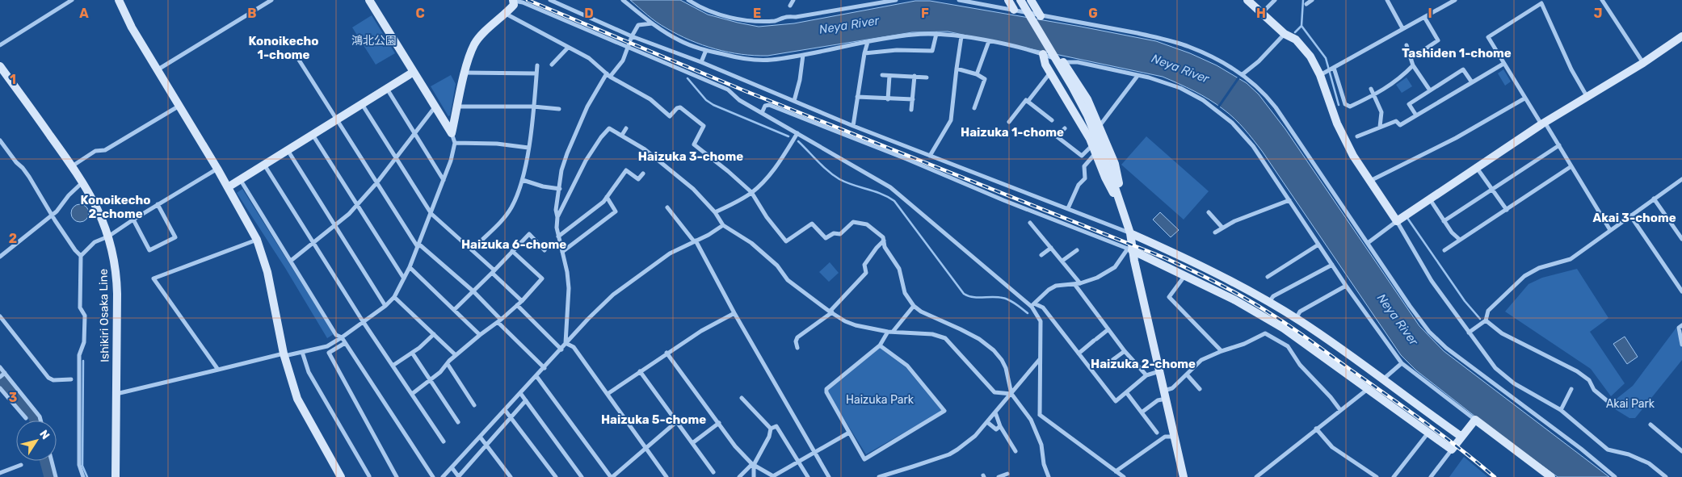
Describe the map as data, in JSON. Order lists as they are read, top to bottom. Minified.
{"streets":{"street":["Ishikiri Osaka Line"]},"districts":["Konoikecho 1-chome","Tashiden 1-chome","Haizuka 1-chome","Haizuka 3-chome","Konoikecho 2-chome","Akai 3-chome","Haizuka 6-chome","Haizuka 2-chome","Haizuka 5-chome"],"water":["Neya River"],"parks":["鴻北公園","Haizuka Park","Akai Park"],"north":"top right","grid":{"columns":["A","B","C","D","E","F","G","H","I","J"],"rows":["1","2","3"]}}
